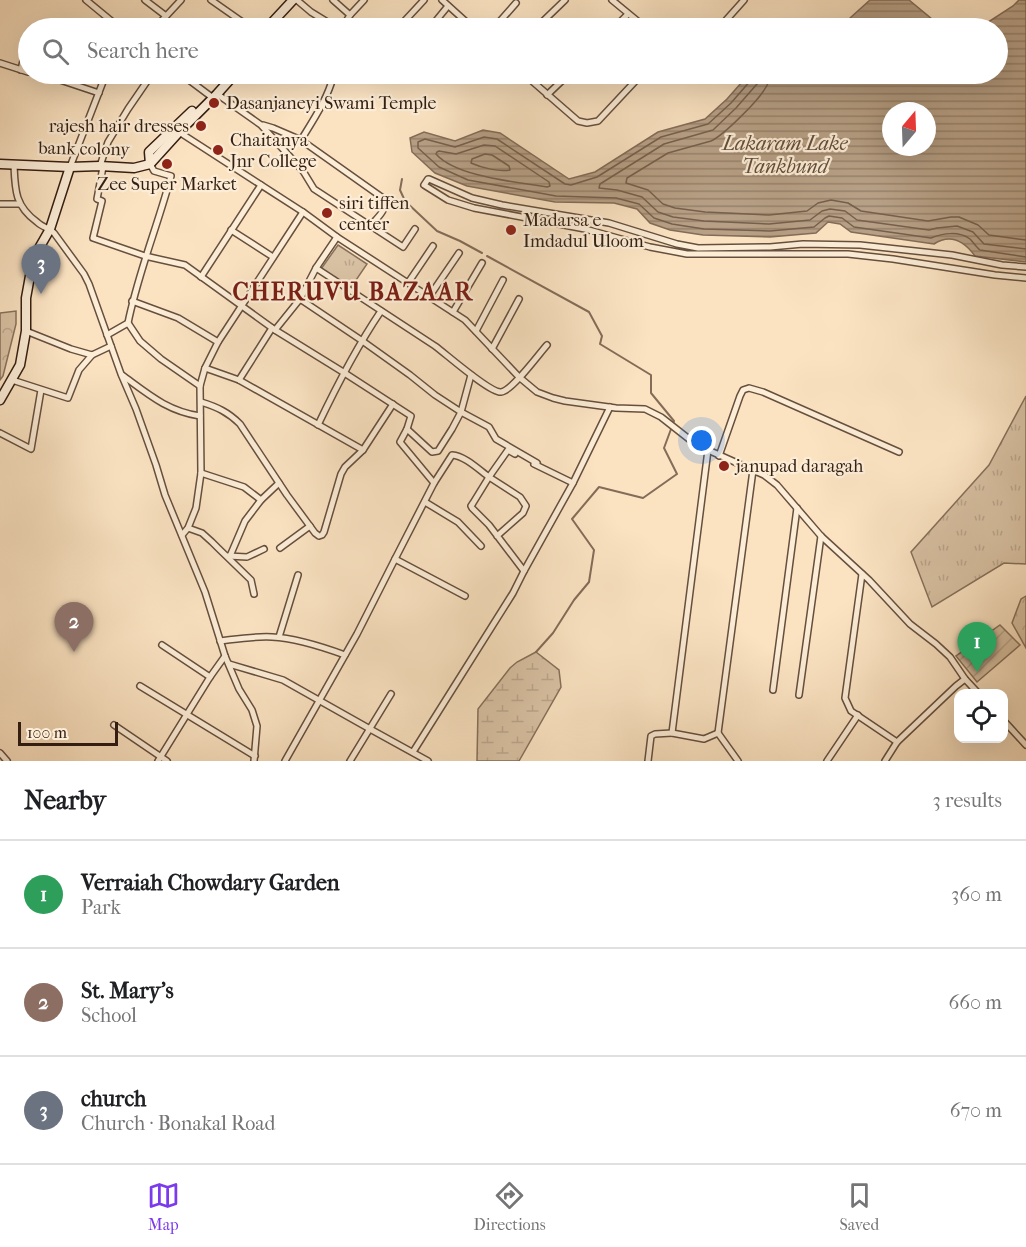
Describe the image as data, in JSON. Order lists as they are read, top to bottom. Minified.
{"streets":{"main road":["bank colony"]},"districts":["CHERUVU BAZAAR"],"water":["Lakaram Lake Tankbund"],"places":["Dasanjaneyi Swami Temple","rajesh hair dresses","Chaitanya Jnr College","Zee Super Market","siri tiffen center","Madarsa e Imdadul Uloom","janupad daragah"],"scale_bar":"100 m","north":"top","page":{"search":"Search here","pins":["3","2","1"],"scale":"100 m","heading":["Nearby","3 results"],"list":[{"mark":"1","name":"Verraiah Chowdary Garden","note":"Park","value":"360 m"},{"mark":"2","name":"St. Mary's","note":"School","value":"660 m"},{"mark":"3","name":"church","note":"Church · Bonakal Road","value":"670 m"}],"nav":["Map","Directions","Saved"]}}
